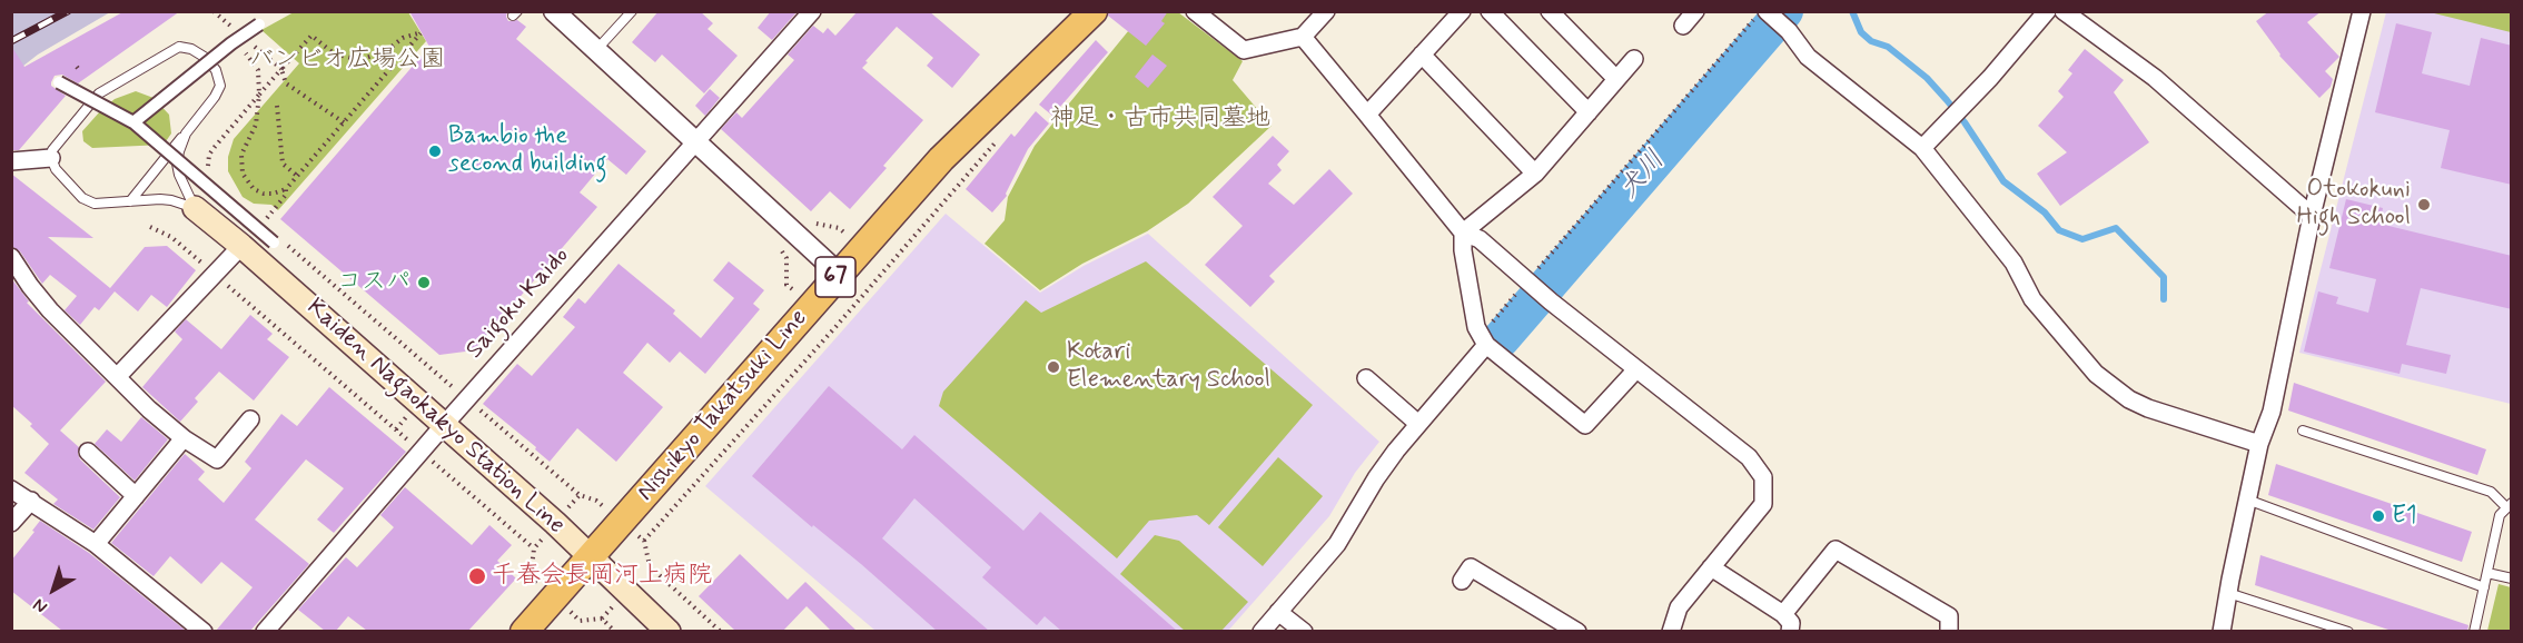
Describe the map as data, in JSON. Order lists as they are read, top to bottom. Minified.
{"streets":{"main road":["67","Nishikyo Takatsuki Line","Kaiden Nagaokakyo Station Line"],"street":["Saigoku Kaido"]},"crossings":[["Saigoku Kaido","Kaiden Nagaokakyo Station Line"],["Nishikyo Takatsuki Line","Kaiden Nagaokakyo Station Line"]],"water":["犬川"],"parks":["バンビオ広場公園","神足・古市共同墓地"],"places":["Bambio the second building","Otokokuni High School","コスパ","Kotari Elementary School","E1","千春会長岡河上病院"],"north":"bottom left"}
